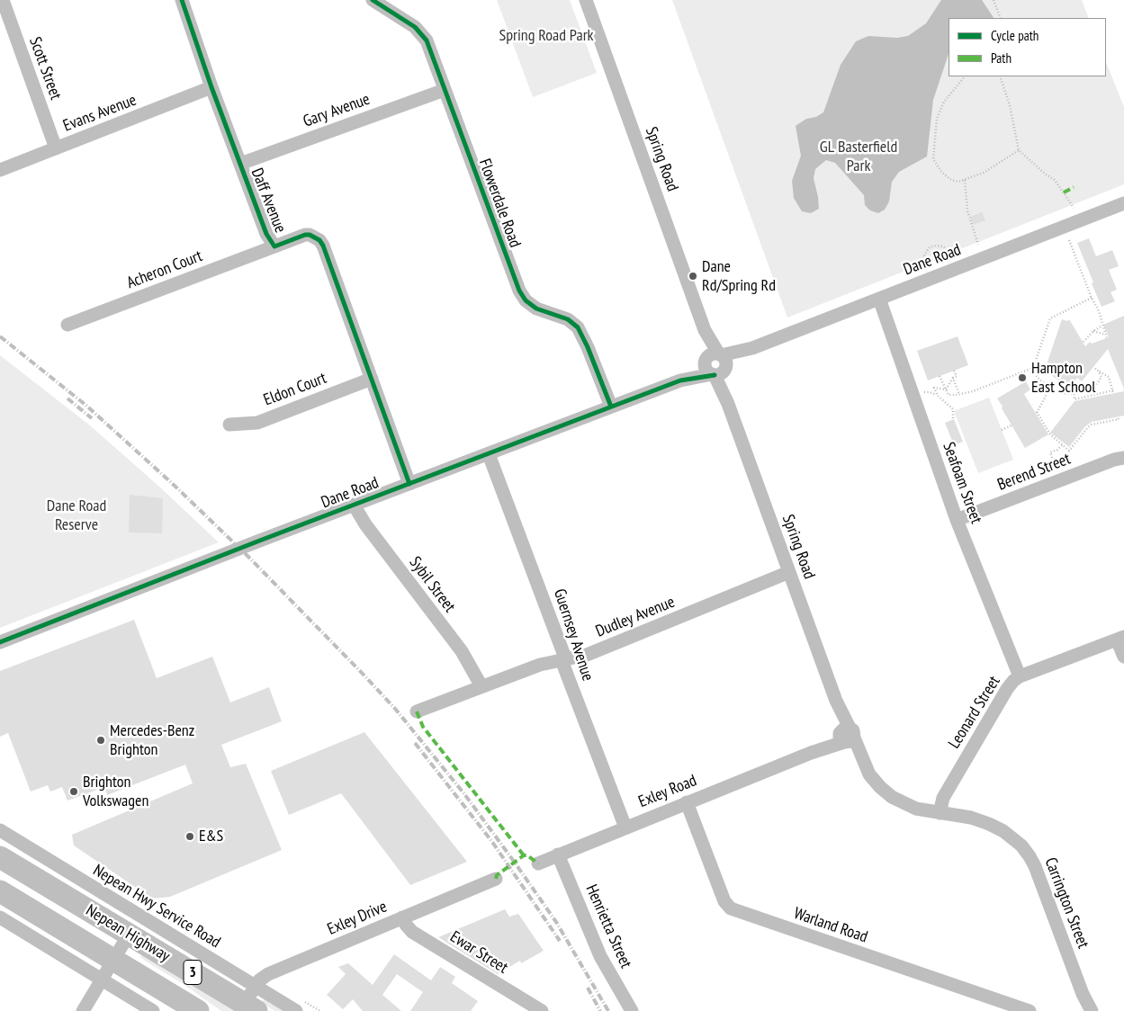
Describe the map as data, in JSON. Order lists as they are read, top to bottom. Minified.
{"streets":{"highway":["Nepean Highway","3"],"street":["Scott Street","Gary Avenue","Evans Avenue","Spring Road","Daff Avenue","Flowerdale Road","Dane Road","Acheron Court","Eldon Court","Berend Street","Seafoam Street","Sybil Street","Dudley Avenue","Guernsey Avenue","Leonard Street","Exley Road","Carrington Street","Nepean Hwy Service Road","Exley Drive","Warland Road","Henrietta Street","Ewar Street"]},"crossings":[["Scott Street","Evans Avenue"],["Gary Avenue","Daff Avenue"],["Gary Avenue","Flowerdale Road"],["Evans Avenue","Daff Avenue"],["Spring Road","Dane Road"],["Spring Road","Dudley Avenue"],["Spring Road","Exley Road"],["Spring Road","Carrington Street"],["Daff Avenue","Dane Road"],["Daff Avenue","Acheron Court"],["Daff Avenue","Eldon Court"],["Flowerdale Road","Dane Road"],["Dane Road","Seafoam Street"],["Dane Road","Sybil Street"],["Dane Road","Guernsey Avenue"],["Berend Street","Seafoam Street"],["Seafoam Street","Leonard Street"],["Sybil Street","Dudley Avenue"],["Dudley Avenue","Guernsey Avenue"],["Guernsey Avenue","Exley Road"],["Leonard Street","Carrington Street"],["Exley Road","Carrington Street"],["Exley Road","Warland Road"],["Exley Road","Henrietta Street"],["Nepean Hwy Service Road","Exley Drive"],["Nepean Hwy Service Road","Nepean Highway"],["Exley Drive","Nepean Highway"],["Exley Drive","Ewar Street"]],"parks":["Spring Road Park","GL Basterfield Park","Dane Road Reserve"],"places":["Dane Rd/Spring Rd","Hampton East School","Mercedes-Benz Brighton","Brighton Volkswagen","E&S"],"legend":["Cycle path","Path"]}
